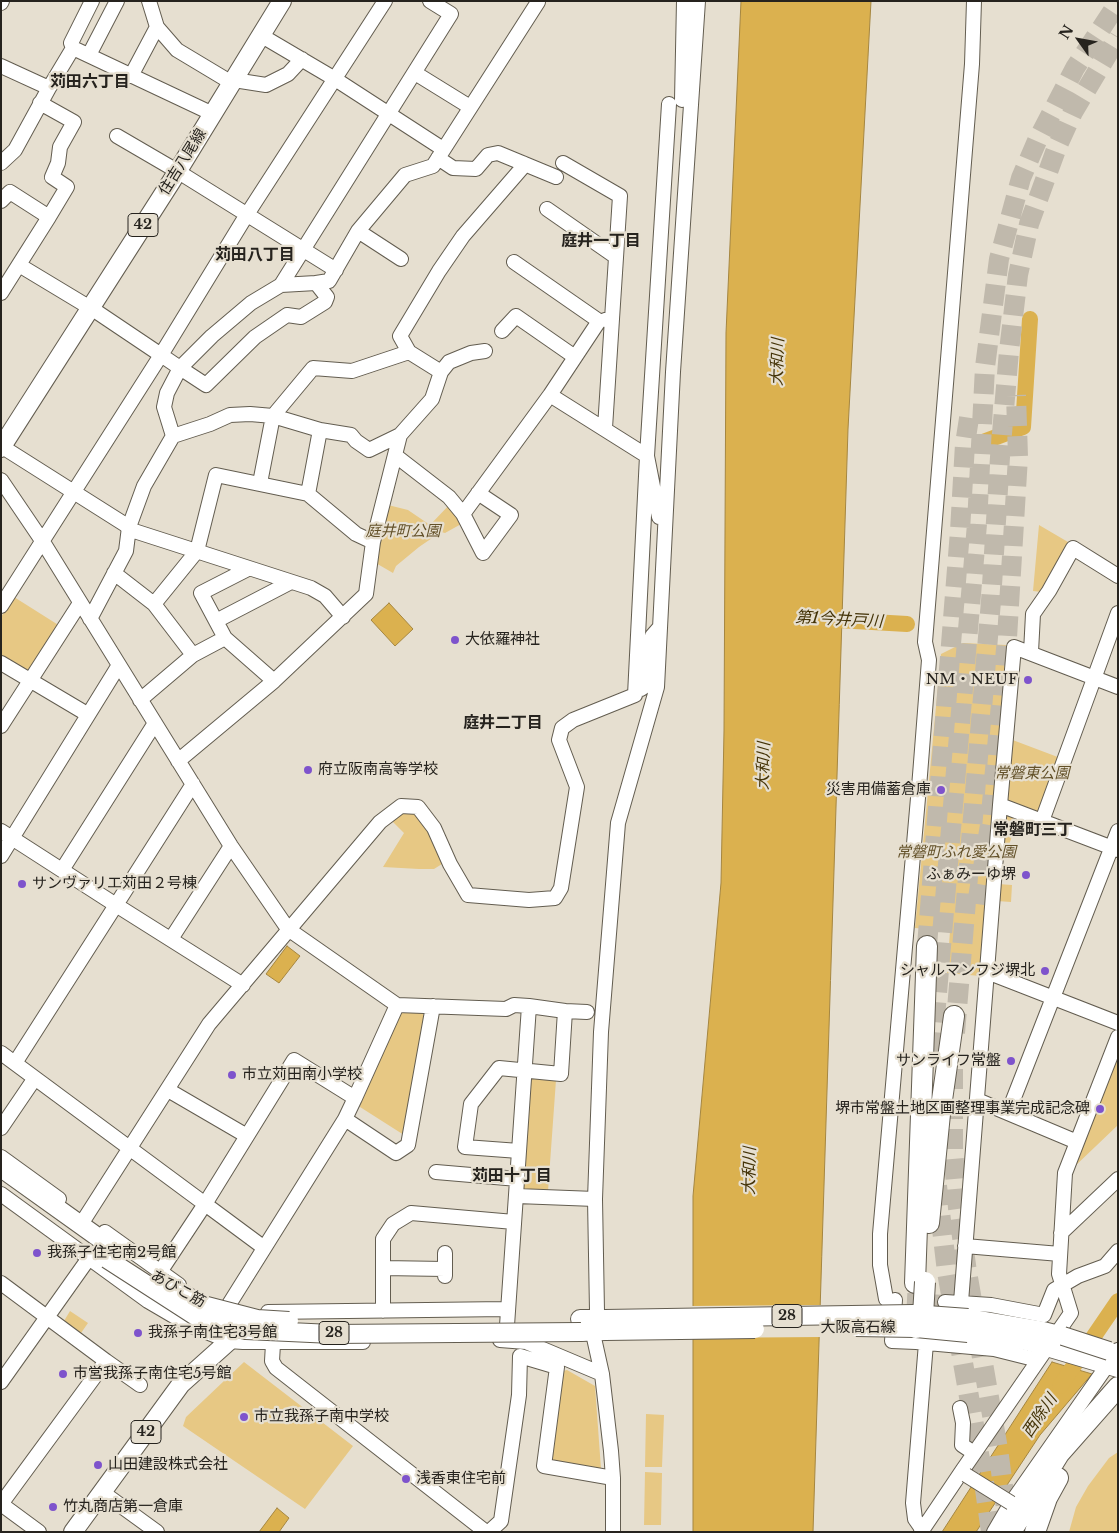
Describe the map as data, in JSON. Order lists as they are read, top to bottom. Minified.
{"streets":{"main road":["住吉八尾線","42","あびこ筋","28","大阪高石線"]},"crossings":[["あびこ筋","大阪高石線"]],"districts":["苅田六丁目","庭井一丁目","苅田八丁目","庭井二丁目","常磐町三丁","苅田十丁目"],"water":["大和川","第1今井戸川","西除川"],"parks":["庭井町公園","常磐東公園","常磐町ふれ愛公園"],"places":["大依羅神社","NM・NEUF","府立阪南高等学校","災害用備蓄倉庫","ふぁみーゆ堺","サンヴァリエ苅田２号棟","シャルマンフジ堺北","サンライフ常盤","市立苅田南小学校","堺市常盤土地区画整理事業完成記念碑","我孫子住宅南2号館","我孫子南住宅3号館","市営我孫子南住宅5号館","市立我孫子南中学校","山田建設株式会社","浅香東住宅前","竹丸商店第一倉庫"],"north":"top left"}
